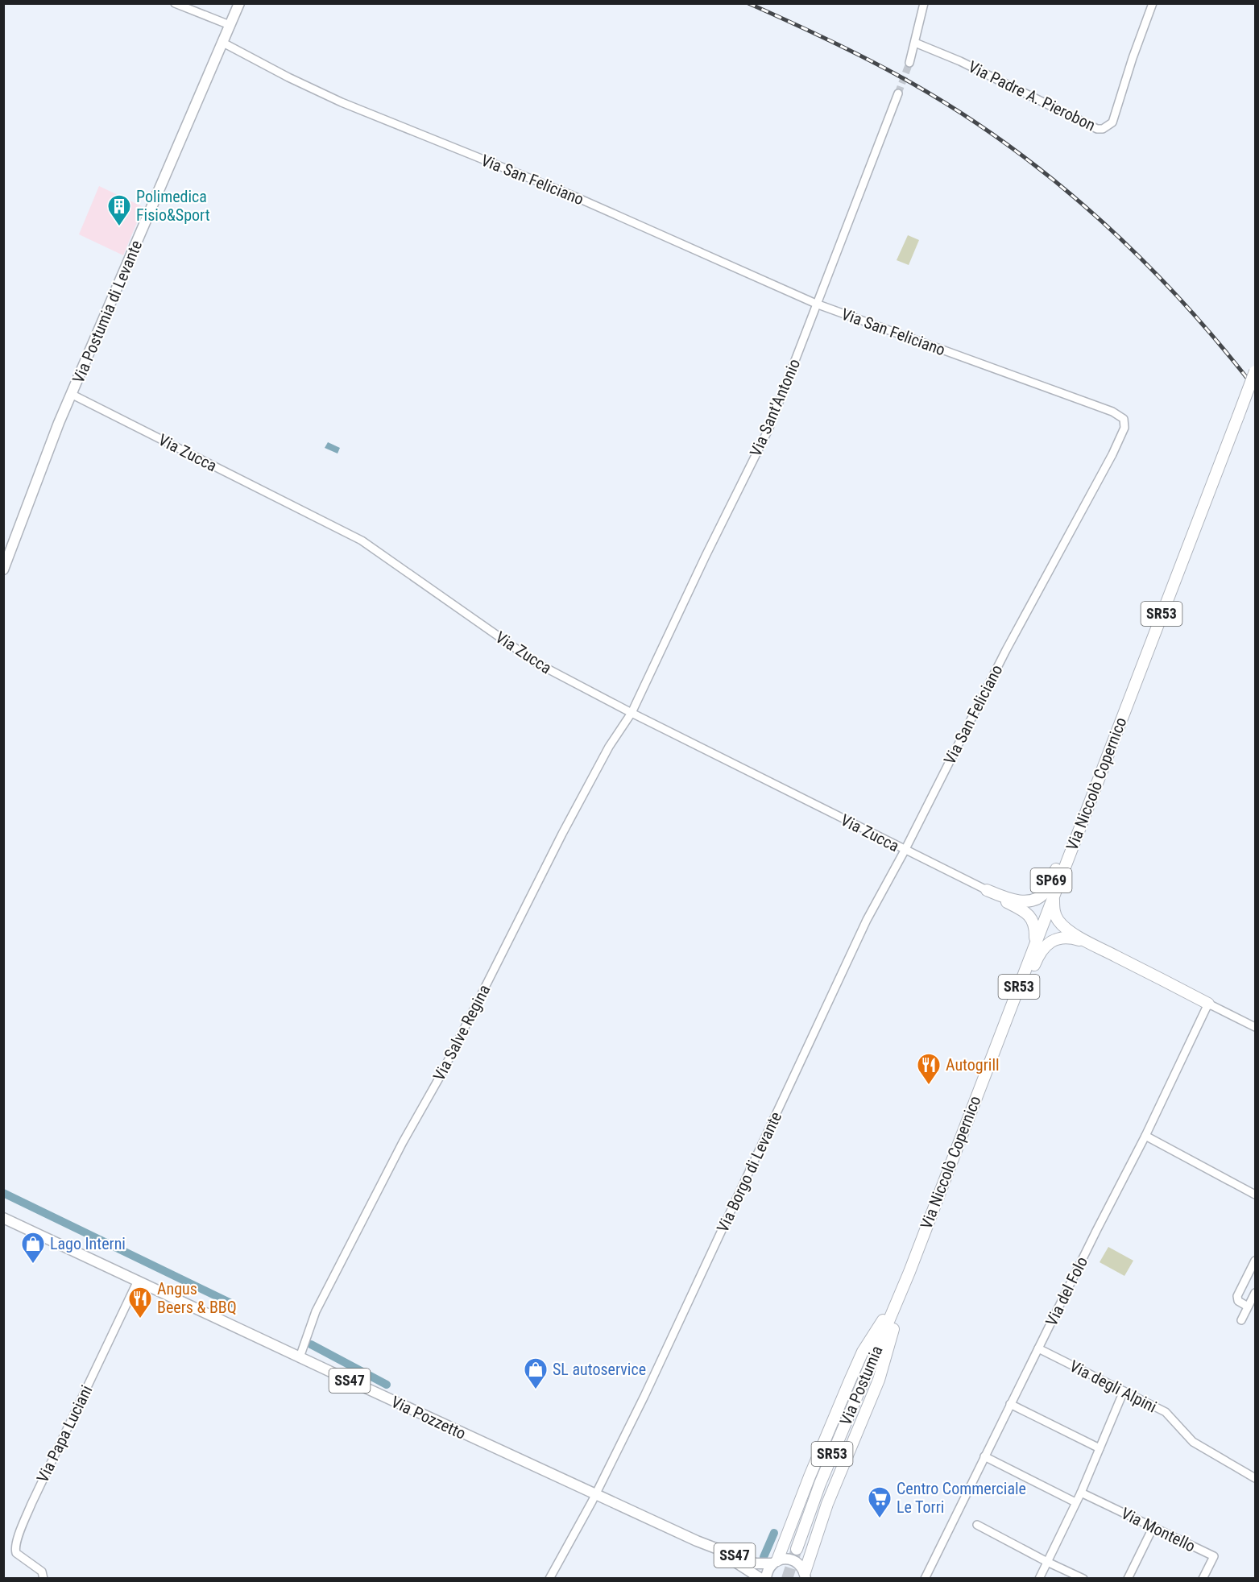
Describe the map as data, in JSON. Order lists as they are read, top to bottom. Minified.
{"streets":{"highway":["SR53","Via Niccolò Copernico","SP69","Via Postumia"],"main road":["Via Postumia di Levante","SS47","Via Pozzetto"],"street":["Via Padre A. Pierobon","Via San Feliciano","Via Sant'Antonio","Via Zucca","Via Salve Regina","Via Borgo di Levante","Via del Folo","Via degli Alpini","Via Papa Luciani","Via Montello"]},"crossings":[["Via San Feliciano","Via Postumia di Levante"],["Via San Feliciano","Via Sant'Antonio"],["Via San Feliciano","Via Zucca"],["Via San Feliciano","Via Borgo di Levante"],["Via Postumia di Levante","Via Zucca"],["Via Sant'Antonio","Via Zucca"],["Via Sant'Antonio","Via Salve Regina"],["Via Zucca","SP69"],["Via Zucca","Via Salve Regina"],["Via Zucca","Via Borgo di Levante"],["Via Niccolò Copernico","SP69"],["Via Niccolò Copernico","Via Postumia"],["SP69","Via del Folo"],["Via Salve Regina","Via Pozzetto"],["Via Borgo di Levante","Via Pozzetto"],["Via del Folo","Via degli Alpini"],["SS47","Via Pozzetto"],["Via Pozzetto","Via Papa Luciani"]],"places":{"building":["Polimedica Fisio&Sport"],"restaurant":["Autogrill","Angus Beers & BBQ"],"shop":["Lago Interni","SL autoservice"],"supermarket":["Centro Commerciale Le Torri"]}}
